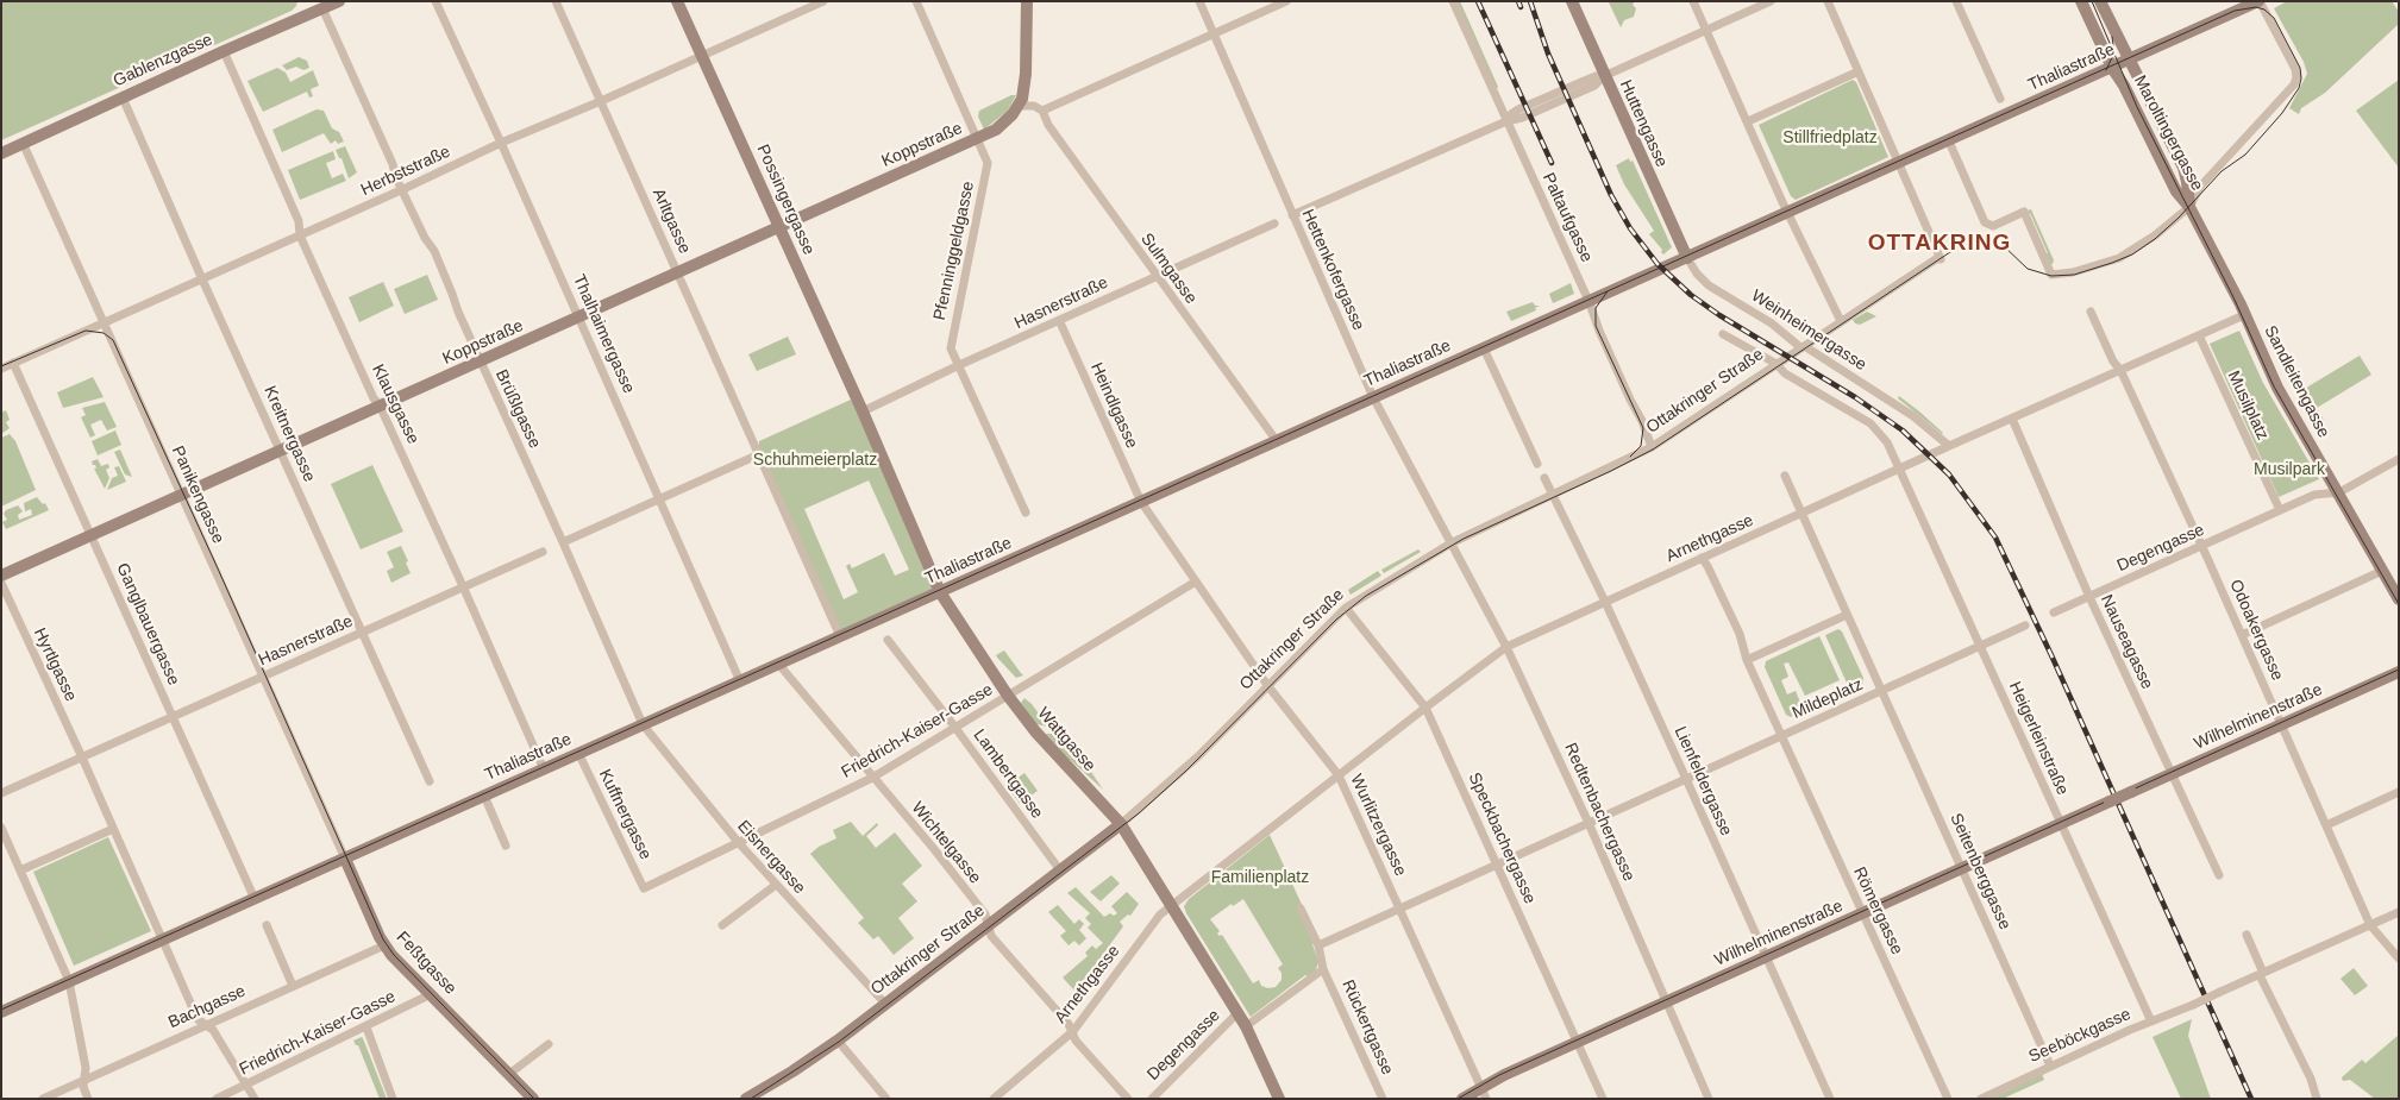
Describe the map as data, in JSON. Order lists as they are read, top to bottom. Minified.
{"streets":{"main road":["Gablenzgasse","Thaliastraße","Huttengasse","Maroltingergasse","Koppstraße","Possingergasse","Sandleitengasse","Ottakringer Straße","Wilhelminenstraße","Wattgasse","Feßtgasse"],"street":["Herbststraße","Paltaufgasse","Arltgasse","Pfenninggeldgasse","Sulmgasse","Hettenkofergasse","Hasnerstraße","Weinheimergasse","Thalhaimergasse","Klausgasse","Heindlgasse","Musilplatz","Brüßlgasse","Kreitnergasse","Panikengasse","Arnethgasse","Degengasse","Ganglbauergasse","Odoakergasse","Nauseagasse","Hyrtlgasse","Mildeplatz","Friedrich-Kaiser-Gasse","Heigerleinstraße","Lambertgasse","Lienfeldergasse","Redtenbachergasse","Kuffnergasse","Wurlitzergasse","Speckbachergasse","Wichtelgasse","Eisnergasse","Seitenberggasse","Römergasse","Bachgasse","Rückertgasse","Seeböckgasse"]},"crossings":[["Gablenzgasse","Klausgasse"],["Gablenzgasse","Brüßlgasse"],["Gablenzgasse","Kreitnergasse"],["Gablenzgasse","Panikengasse"],["Thaliastraße","Huttengasse"],["Thaliastraße","Maroltingergasse"],["Thaliastraße","Paltaufgasse"],["Thaliastraße","Sulmgasse"],["Thaliastraße","Hettenkofergasse"],["Thaliastraße","Weinheimergasse"],["Thaliastraße","Thalhaimergasse"],["Thaliastraße","Ottakringer Straße"],["Thaliastraße","Klausgasse"],["Thaliastraße","Heindlgasse"],["Thaliastraße","Brüßlgasse"],["Thaliastraße","Panikengasse"],["Thaliastraße","Ganglbauergasse"],["Thaliastraße","Hyrtlgasse"],["Thaliastraße","Wattgasse"],["Thaliastraße","Kuffnergasse"],["Thaliastraße","Wurlitzergasse"],["Thaliastraße","Wichtelgasse"],["Thaliastraße","Eisnergasse"],["Thaliastraße","Feßtgasse"],["Huttengasse","Weinheimergasse"],["Maroltingergasse","Sandleitengasse"],["Koppstraße","Possingergasse"],["Koppstraße","Arltgasse"],["Koppstraße","Pfenninggeldgasse"],["Koppstraße","Thalhaimergasse"],["Koppstraße","Klausgasse"],["Koppstraße","Brüßlgasse"],["Koppstraße","Kreitnergasse"],["Koppstraße","Panikengasse"],["Koppstraße","Ganglbauergasse"],["Herbststraße","Possingergasse"],["Herbststraße","Arltgasse"],["Herbststraße","Thalhaimergasse"],["Herbststraße","Klausgasse"],["Herbststraße","Brüßlgasse"],["Herbststraße","Kreitnergasse"],["Herbststraße","Panikengasse"],["Herbststraße","Ganglbauergasse"],["Possingergasse","Hasnerstraße"],["Paltaufgasse","Ottakringer Straße"],["Pfenninggeldgasse","Hasnerstraße"],["Sulmgasse","Hasnerstraße"],["Hettenkofergasse","Ottakringer Straße"],["Hettenkofergasse","Redtenbachergasse"],["Hasnerstraße","Klausgasse"],["Hasnerstraße","Heindlgasse"],["Hasnerstraße","Kreitnergasse"],["Hasnerstraße","Panikengasse"],["Hasnerstraße","Ganglbauergasse"],["Hasnerstraße","Hyrtlgasse"],["Weinheimergasse","Ottakringer Straße"],["Weinheimergasse","Arnethgasse"],["Ottakringer Straße","Wattgasse"],["Ottakringer Straße","Lambertgasse"],["Ottakringer Straße","Lienfeldergasse"],["Ottakringer Straße","Redtenbachergasse"],["Ottakringer Straße","Wurlitzergasse"],["Ottakringer Straße","Speckbachergasse"],["Ottakringer Straße","Wichtelgasse"],["Ottakringer Straße","Eisnergasse"],["Heindlgasse","Wurlitzergasse"],["Musilplatz","Arnethgasse"],["Musilplatz","Degengasse"],["Brüßlgasse","Eisnergasse"],["Panikengasse","Feßtgasse"],["Arnethgasse","Odoakergasse"],["Arnethgasse","Nauseagasse"],["Arnethgasse","Heigerleinstraße"],["Arnethgasse","Wattgasse"],["Arnethgasse","Lienfeldergasse"],["Arnethgasse","Redtenbachergasse"],["Arnethgasse","Wurlitzergasse"],["Arnethgasse","Speckbachergasse"],["Arnethgasse","Wichtelgasse"],["Degengasse","Odoakergasse"],["Degengasse","Nauseagasse"],["Odoakergasse","Wilhelminenstraße"],["Nauseagasse","Wilhelminenstraße"],["Hyrtlgasse","Friedrich-Kaiser-Gasse"],["Hyrtlgasse","Bachgasse"],["Mildeplatz","Seitenberggasse"],["Mildeplatz","Römergasse"],["Wilhelminenstraße","Heigerleinstraße"],["Wilhelminenstraße","Lienfeldergasse"],["Wilhelminenstraße","Redtenbachergasse"],["Wilhelminenstraße","Wurlitzergasse"],["Wilhelminenstraße","Speckbachergasse"],["Wilhelminenstraße","Seitenberggasse"],["Wilhelminenstraße","Römergasse"],["Friedrich-Kaiser-Gasse","Wattgasse"],["Friedrich-Kaiser-Gasse","Lambertgasse"],["Friedrich-Kaiser-Gasse","Kuffnergasse"],["Friedrich-Kaiser-Gasse","Wurlitzergasse"],["Friedrich-Kaiser-Gasse","Wichtelgasse"],["Friedrich-Kaiser-Gasse","Eisnergasse"],["Friedrich-Kaiser-Gasse","Feßtgasse"],["Heigerleinstraße","Seeböckgasse"],["Seitenberggasse","Seeböckgasse"],["Feßtgasse","Bachgasse"]],"districts":["OTTAKRING"],"parks":["Stillfriedplatz","Schuhmeierplatz","Musilpark","Familienplatz"]}
